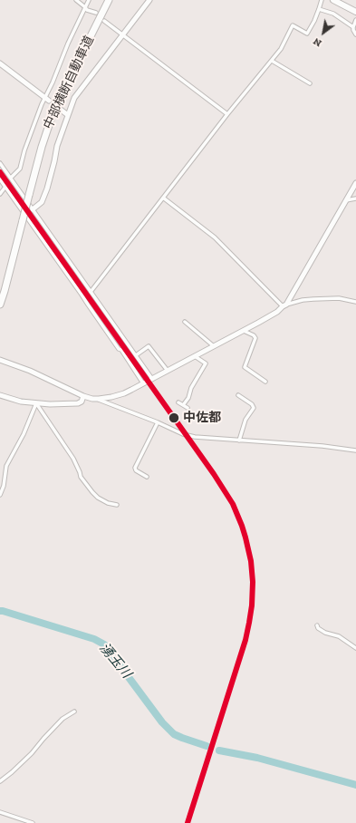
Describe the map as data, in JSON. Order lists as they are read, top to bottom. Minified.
{"streets":{"highway":["中部横断自動車道"]},"water":["湧玉川"],"places":["中佐都"],"north":"bottom left"}
